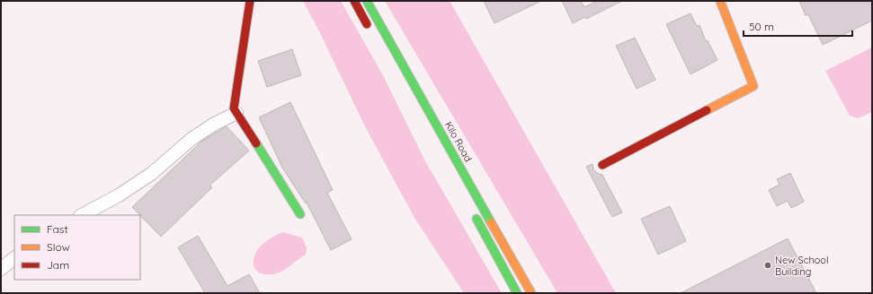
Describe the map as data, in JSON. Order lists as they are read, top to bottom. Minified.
{"streets":{"street":["Kilo Road"]},"places":["New School Building"],"legend":["Fast","Slow","Jam"],"scale_bar":"50 m"}
